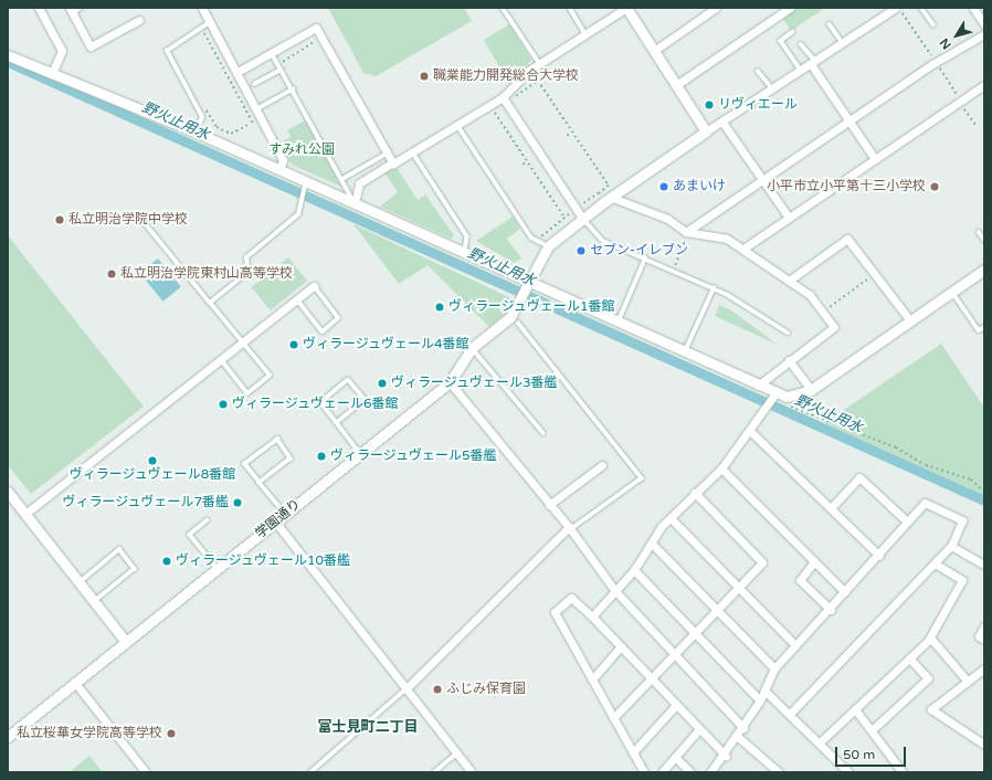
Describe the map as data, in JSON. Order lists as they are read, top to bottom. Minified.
{"streets":{"street":["学園通り"]},"districts":["富士見町二丁目"],"water":["野火止用水"],"parks":["すみれ公園"],"places":["職業能力開発総合大学校","リヴィエール","あまいけ","小平市立小平第十三小学校","私立明治学院中学校","セブン-イレブン","私立明治学院東村山高等学校","ヴィラージュヴェール1番館","ヴィラージュヴェール4番館","ヴィラージュヴェール3番艦","ヴィラージュヴェール6番館","ヴィラージュヴェール5番艦","ヴィラージュヴェール8番館","ヴィラージュヴェール7番艦","ヴィラージュヴェール10番艦","ふじみ保育園","私立桜華女学院高等学校"],"scale_bar":"50 m","north":"bottom left"}
